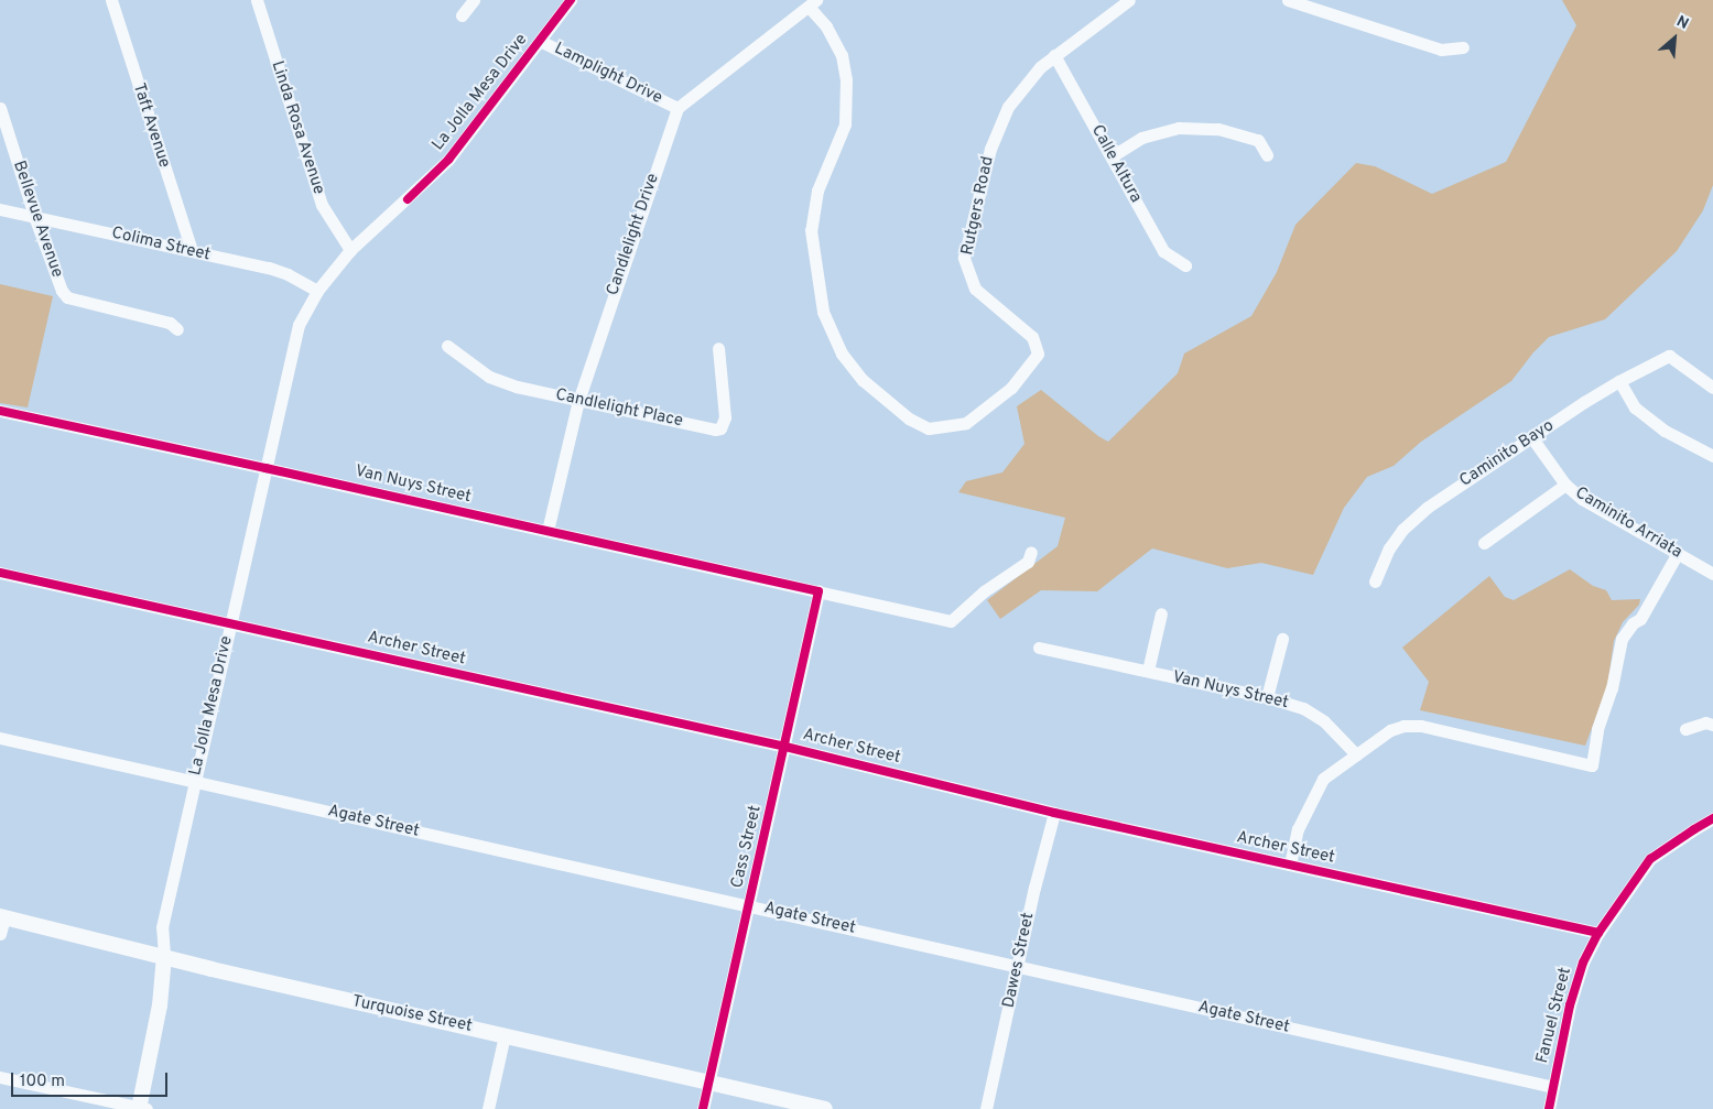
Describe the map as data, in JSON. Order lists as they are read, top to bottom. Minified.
{"streets":{"main road":["Turquoise Street"],"street":["Lamplight Drive","La Jolla Mesa Drive","Taft Avenue","Linda Rosa Avenue","Calle Altura","Rutgers Road","Bellevue Avenue","Candlelight Drive","Colima Street","Candlelight Place","Caminito Bayo","Van Nuys Street","Caminito Arriata","Archer Street","Agate Street","Cass Street","Dawes Street","Fanuel Street"]},"crossings":[["Lamplight Drive","La Jolla Mesa Drive"],["Lamplight Drive","Candlelight Drive"],["La Jolla Mesa Drive","Linda Rosa Avenue"],["La Jolla Mesa Drive","Colima Street"],["La Jolla Mesa Drive","Van Nuys Street"],["La Jolla Mesa Drive","Archer Street"],["La Jolla Mesa Drive","Agate Street"],["La Jolla Mesa Drive","Turquoise Street"],["Taft Avenue","Colima Street"],["Calle Altura","Rutgers Road"],["Bellevue Avenue","Colima Street"],["Candlelight Drive","Candlelight Place"],["Candlelight Drive","Van Nuys Street"],["Caminito Bayo","Caminito Arriata"],["Van Nuys Street","Cass Street"],["Archer Street","Cass Street"],["Archer Street","Dawes Street"],["Archer Street","Fanuel Street"],["Agate Street","Cass Street"],["Agate Street","Dawes Street"],["Agate Street","Fanuel Street"],["Cass Street","Turquoise Street"]],"scale_bar":"100 m","north":"top right"}
